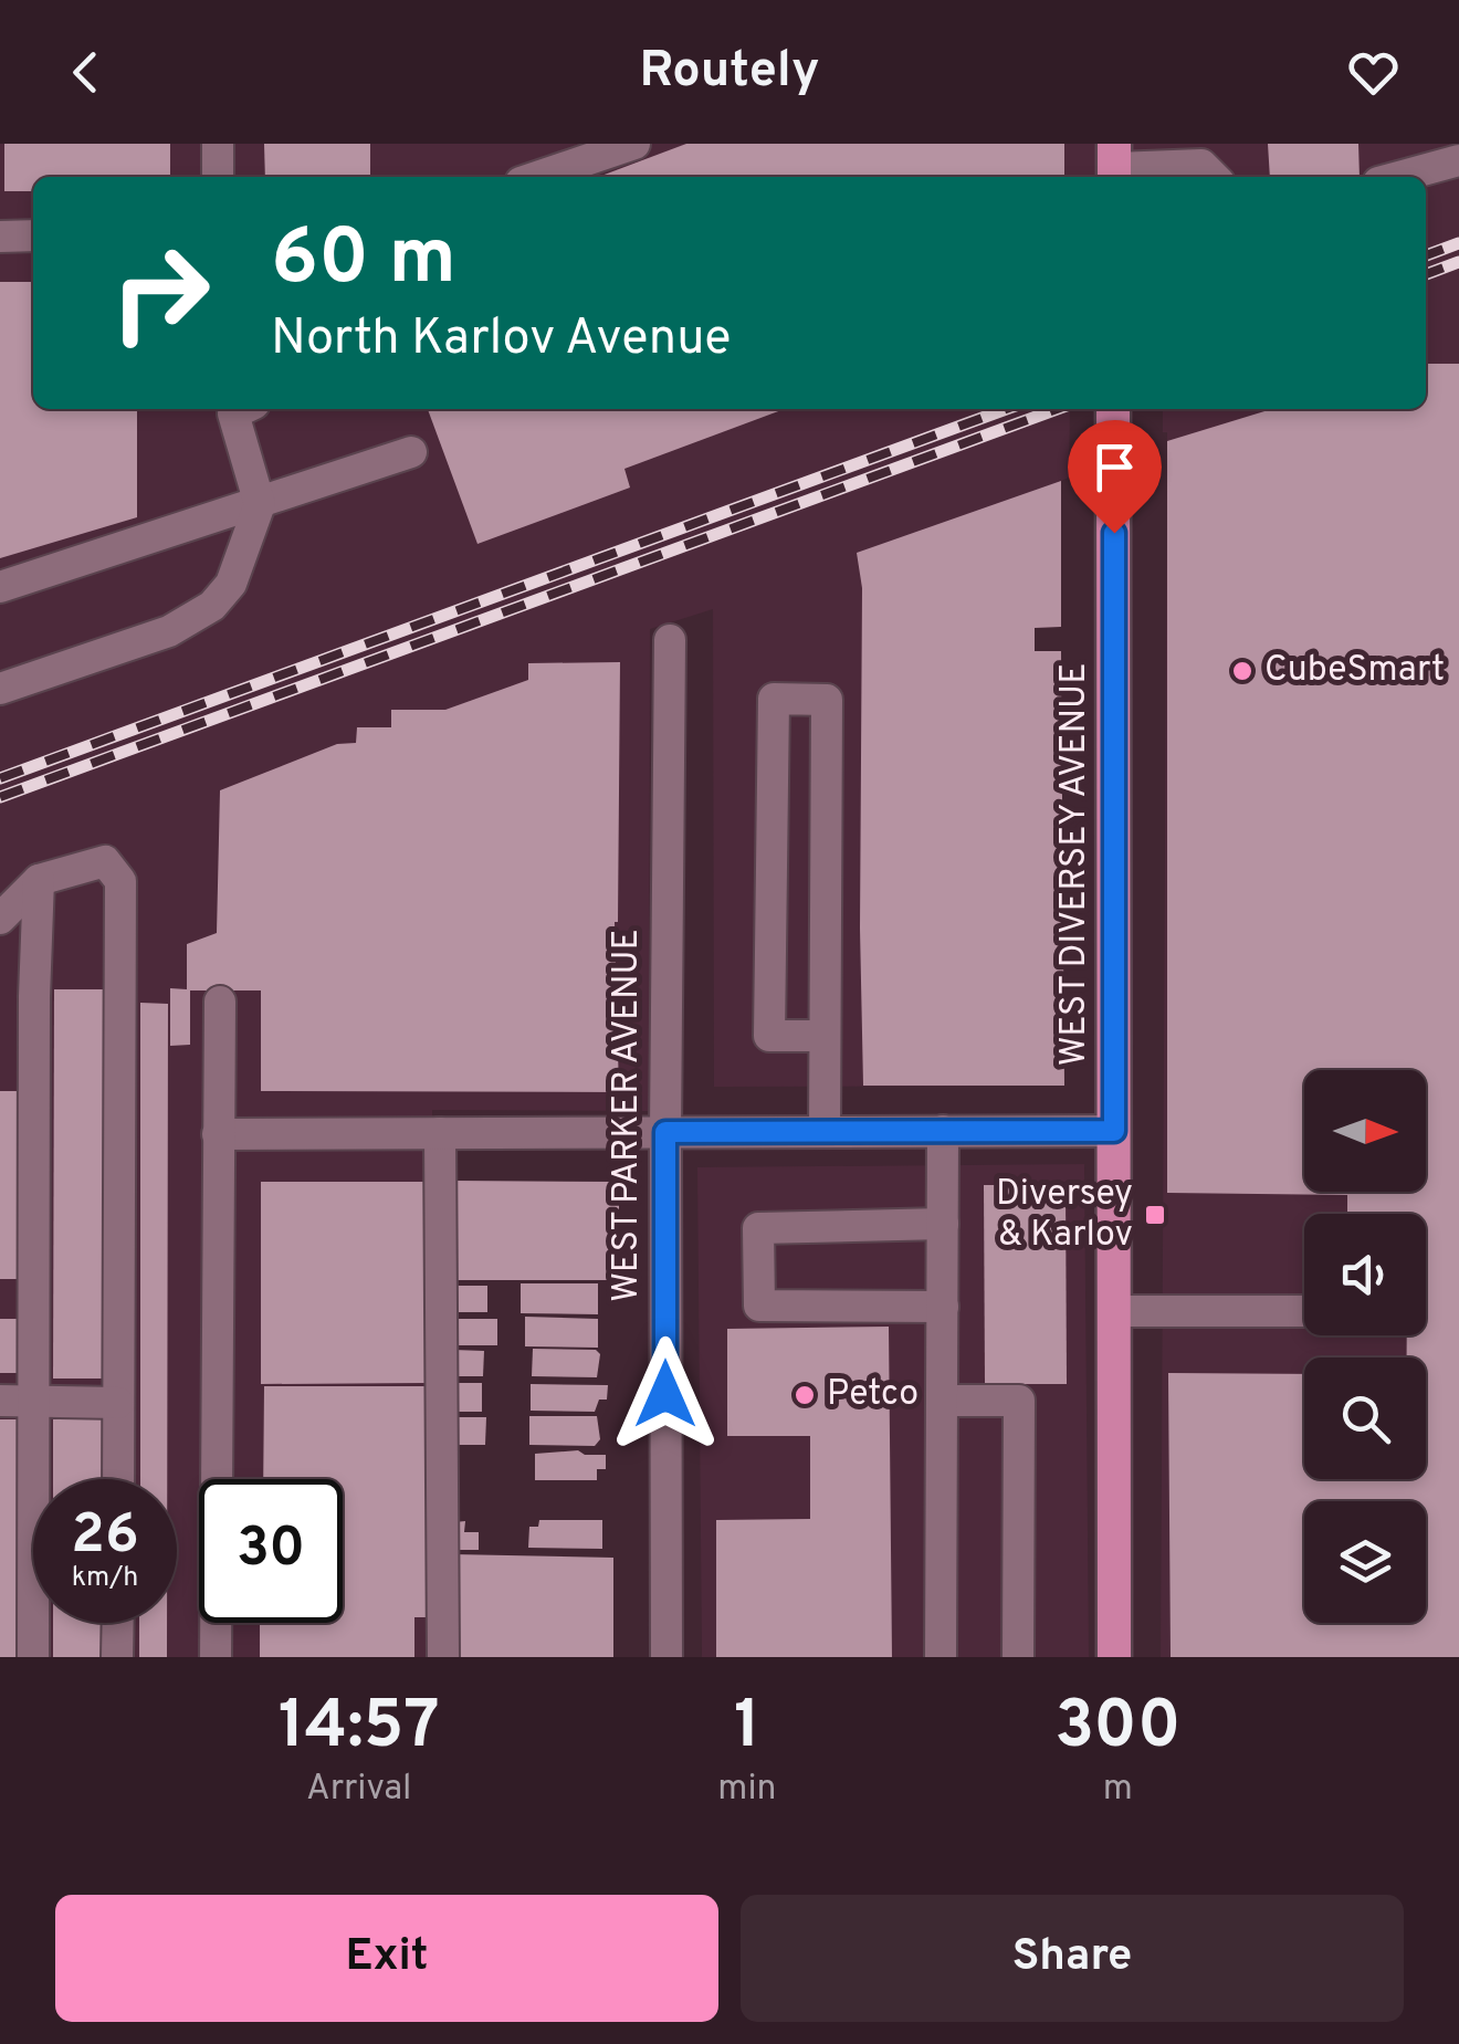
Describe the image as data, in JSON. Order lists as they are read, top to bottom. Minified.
{"streets":{"main road":["WEST DIVERSEY AVENUE"],"street":["WEST PARKER AVENUE"]},"places":{"other":["CubeSmart","Petco"],"transit":["Diversey & Karlov"]},"north":"right","page":{"header":"Routely","turn":["60 m","North Karlov Avenue"],"speed":"26 km/h","limit":"30","eta":["14:57","Arrival","1","min","300","m"],"buttons":["Exit","Share"]}}
